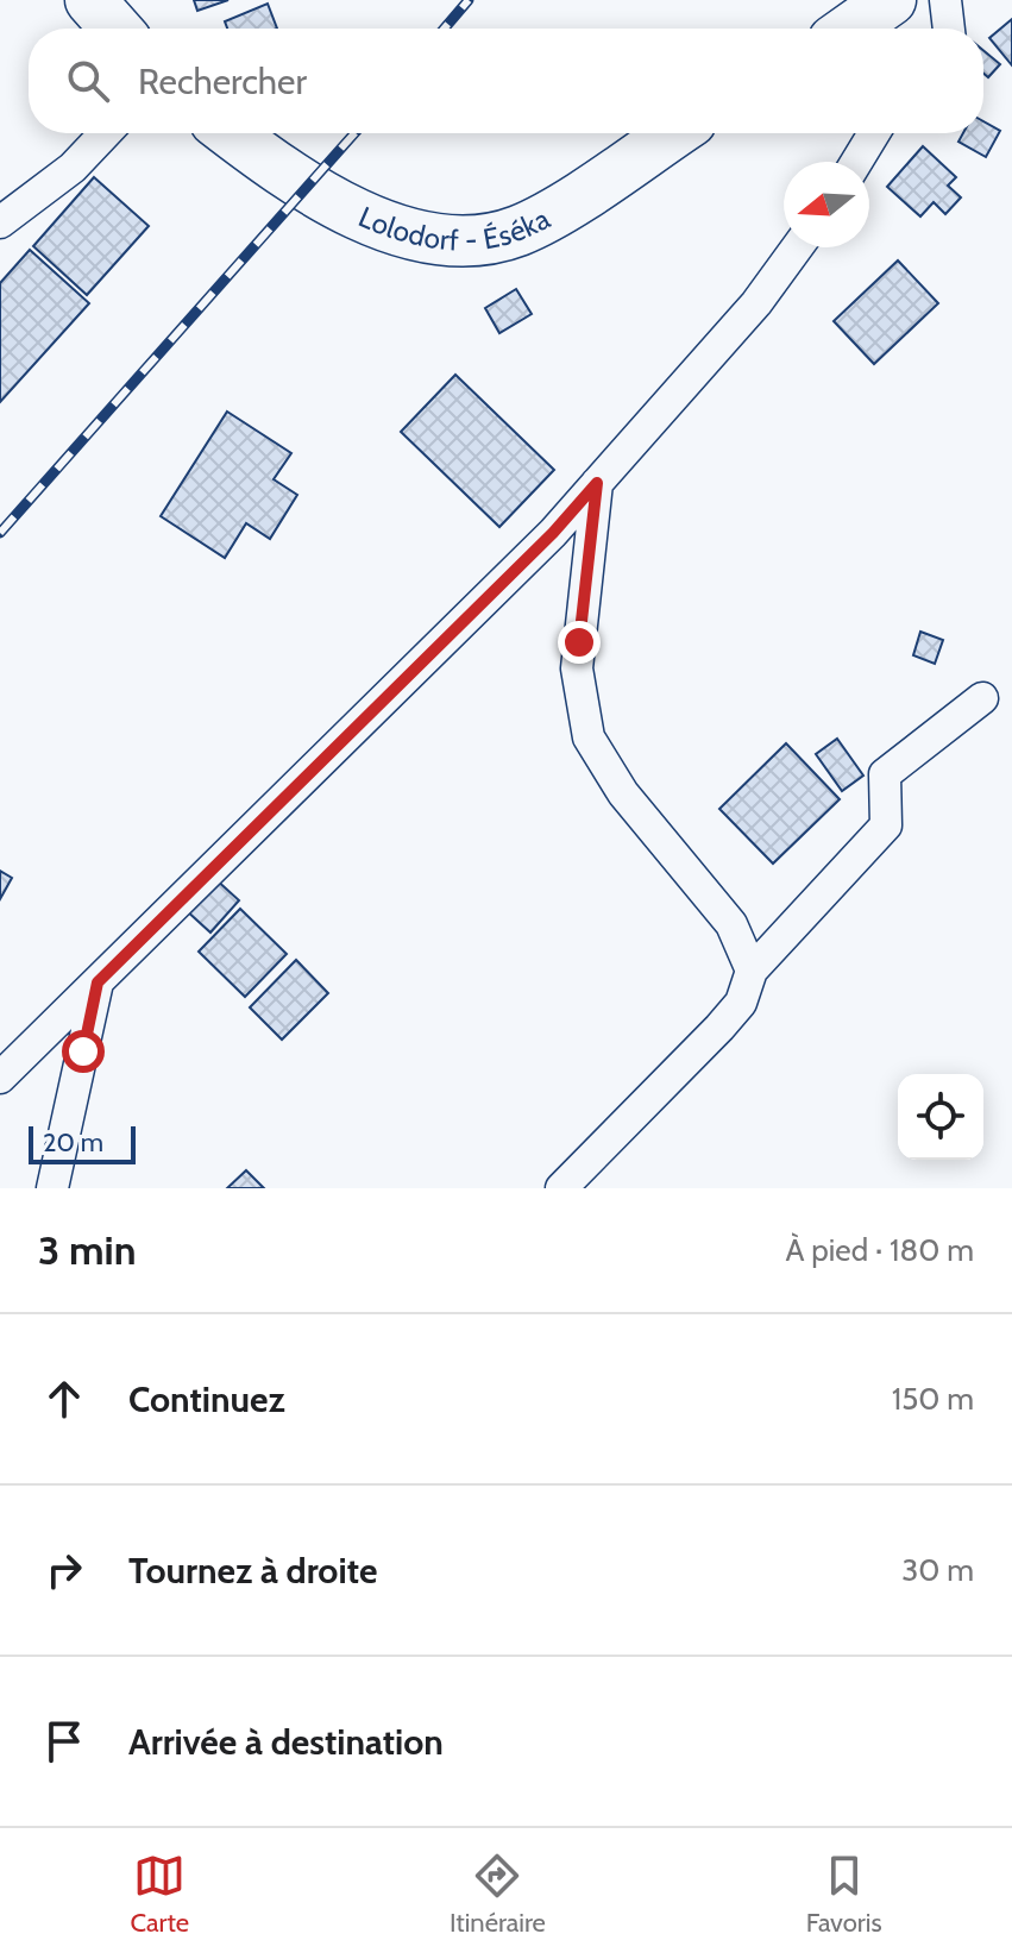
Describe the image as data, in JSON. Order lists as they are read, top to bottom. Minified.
{"streets":{"main road":["Lolodorf - Éséka"]},"scale_bar":"20 m","north":"left","page":{"search":"Rechercher","scale":"20 m","heading":["3 min","À pied · 180 m"],"list":[["Continuez","150 m"],["Tournez à droite","30 m"],"Arrivée à destination"],"nav":["Carte","Itinéraire","Favoris"]}}
